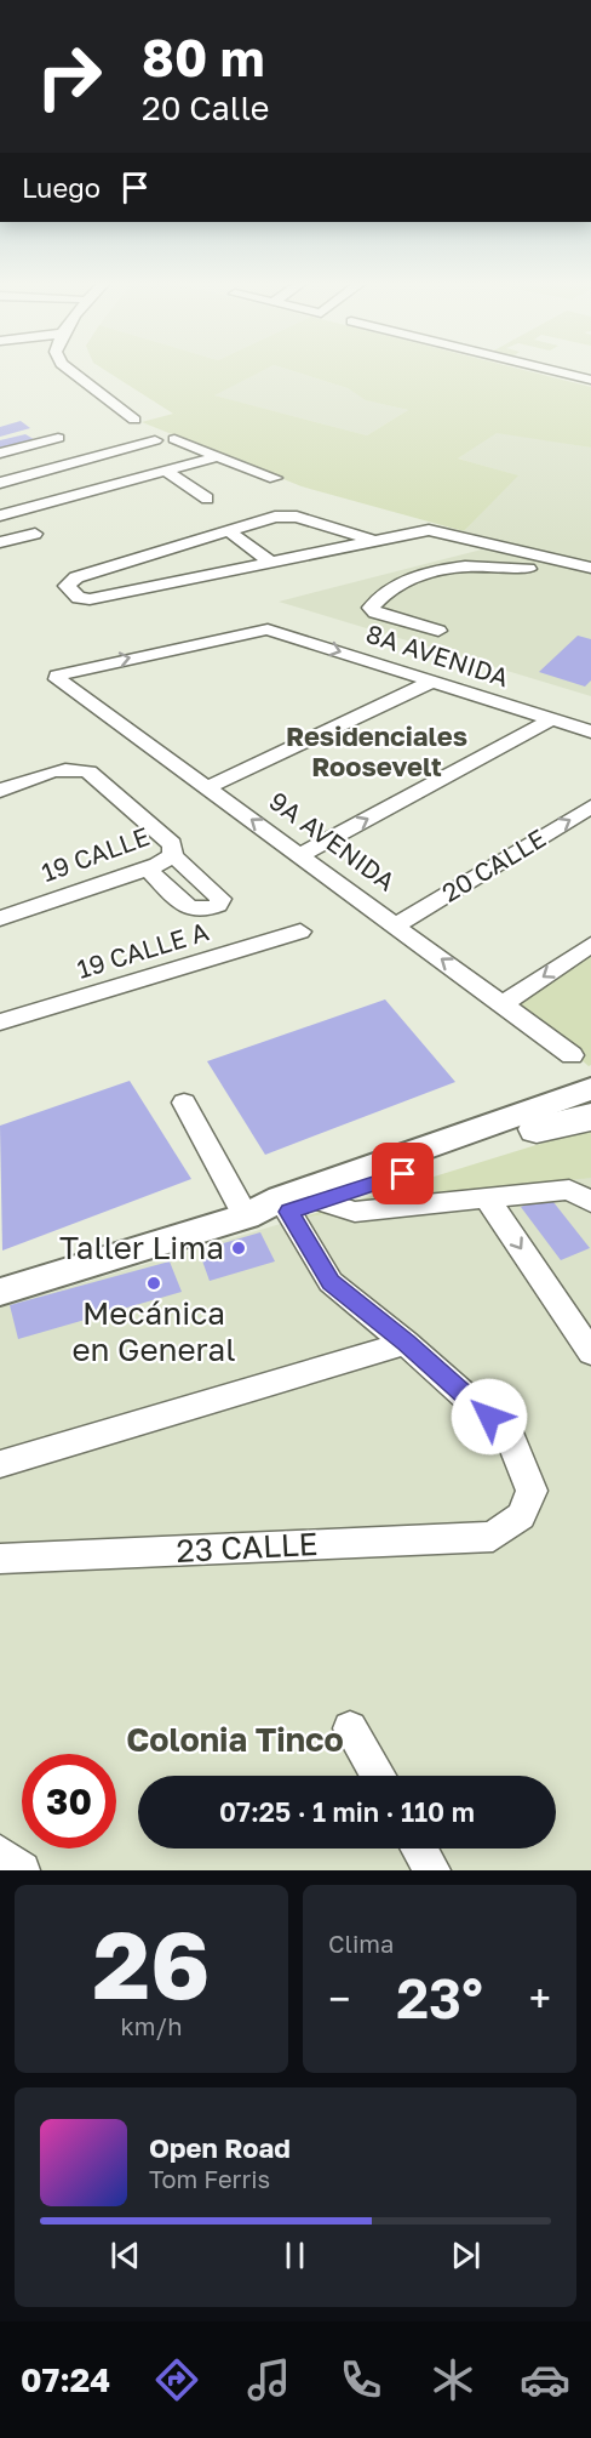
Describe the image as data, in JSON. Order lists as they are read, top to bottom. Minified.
{"streets":{"street":["8A AVENIDA","9A AVENIDA","19 CALLE","20 CALLE","19 CALLE A","23 CALLE"]},"crossings":[["8A AVENIDA","9A AVENIDA"],["9A AVENIDA","20 CALLE"]],"districts":["Residenciales Roosevelt","Colonia Tinco"],"places":["Taller Lima","Mecánica en General"],"page":{"turn":["80 m","20 Calle"],"then":"Luego","limit":"30","trip":"07:25 · 1 min · 110 m","tile":[["26","km/h"],"Clima"],"heat":["−","23°","+"],"song":["Open Road","Tom Ferris"],"tabs":"07:24"}}
